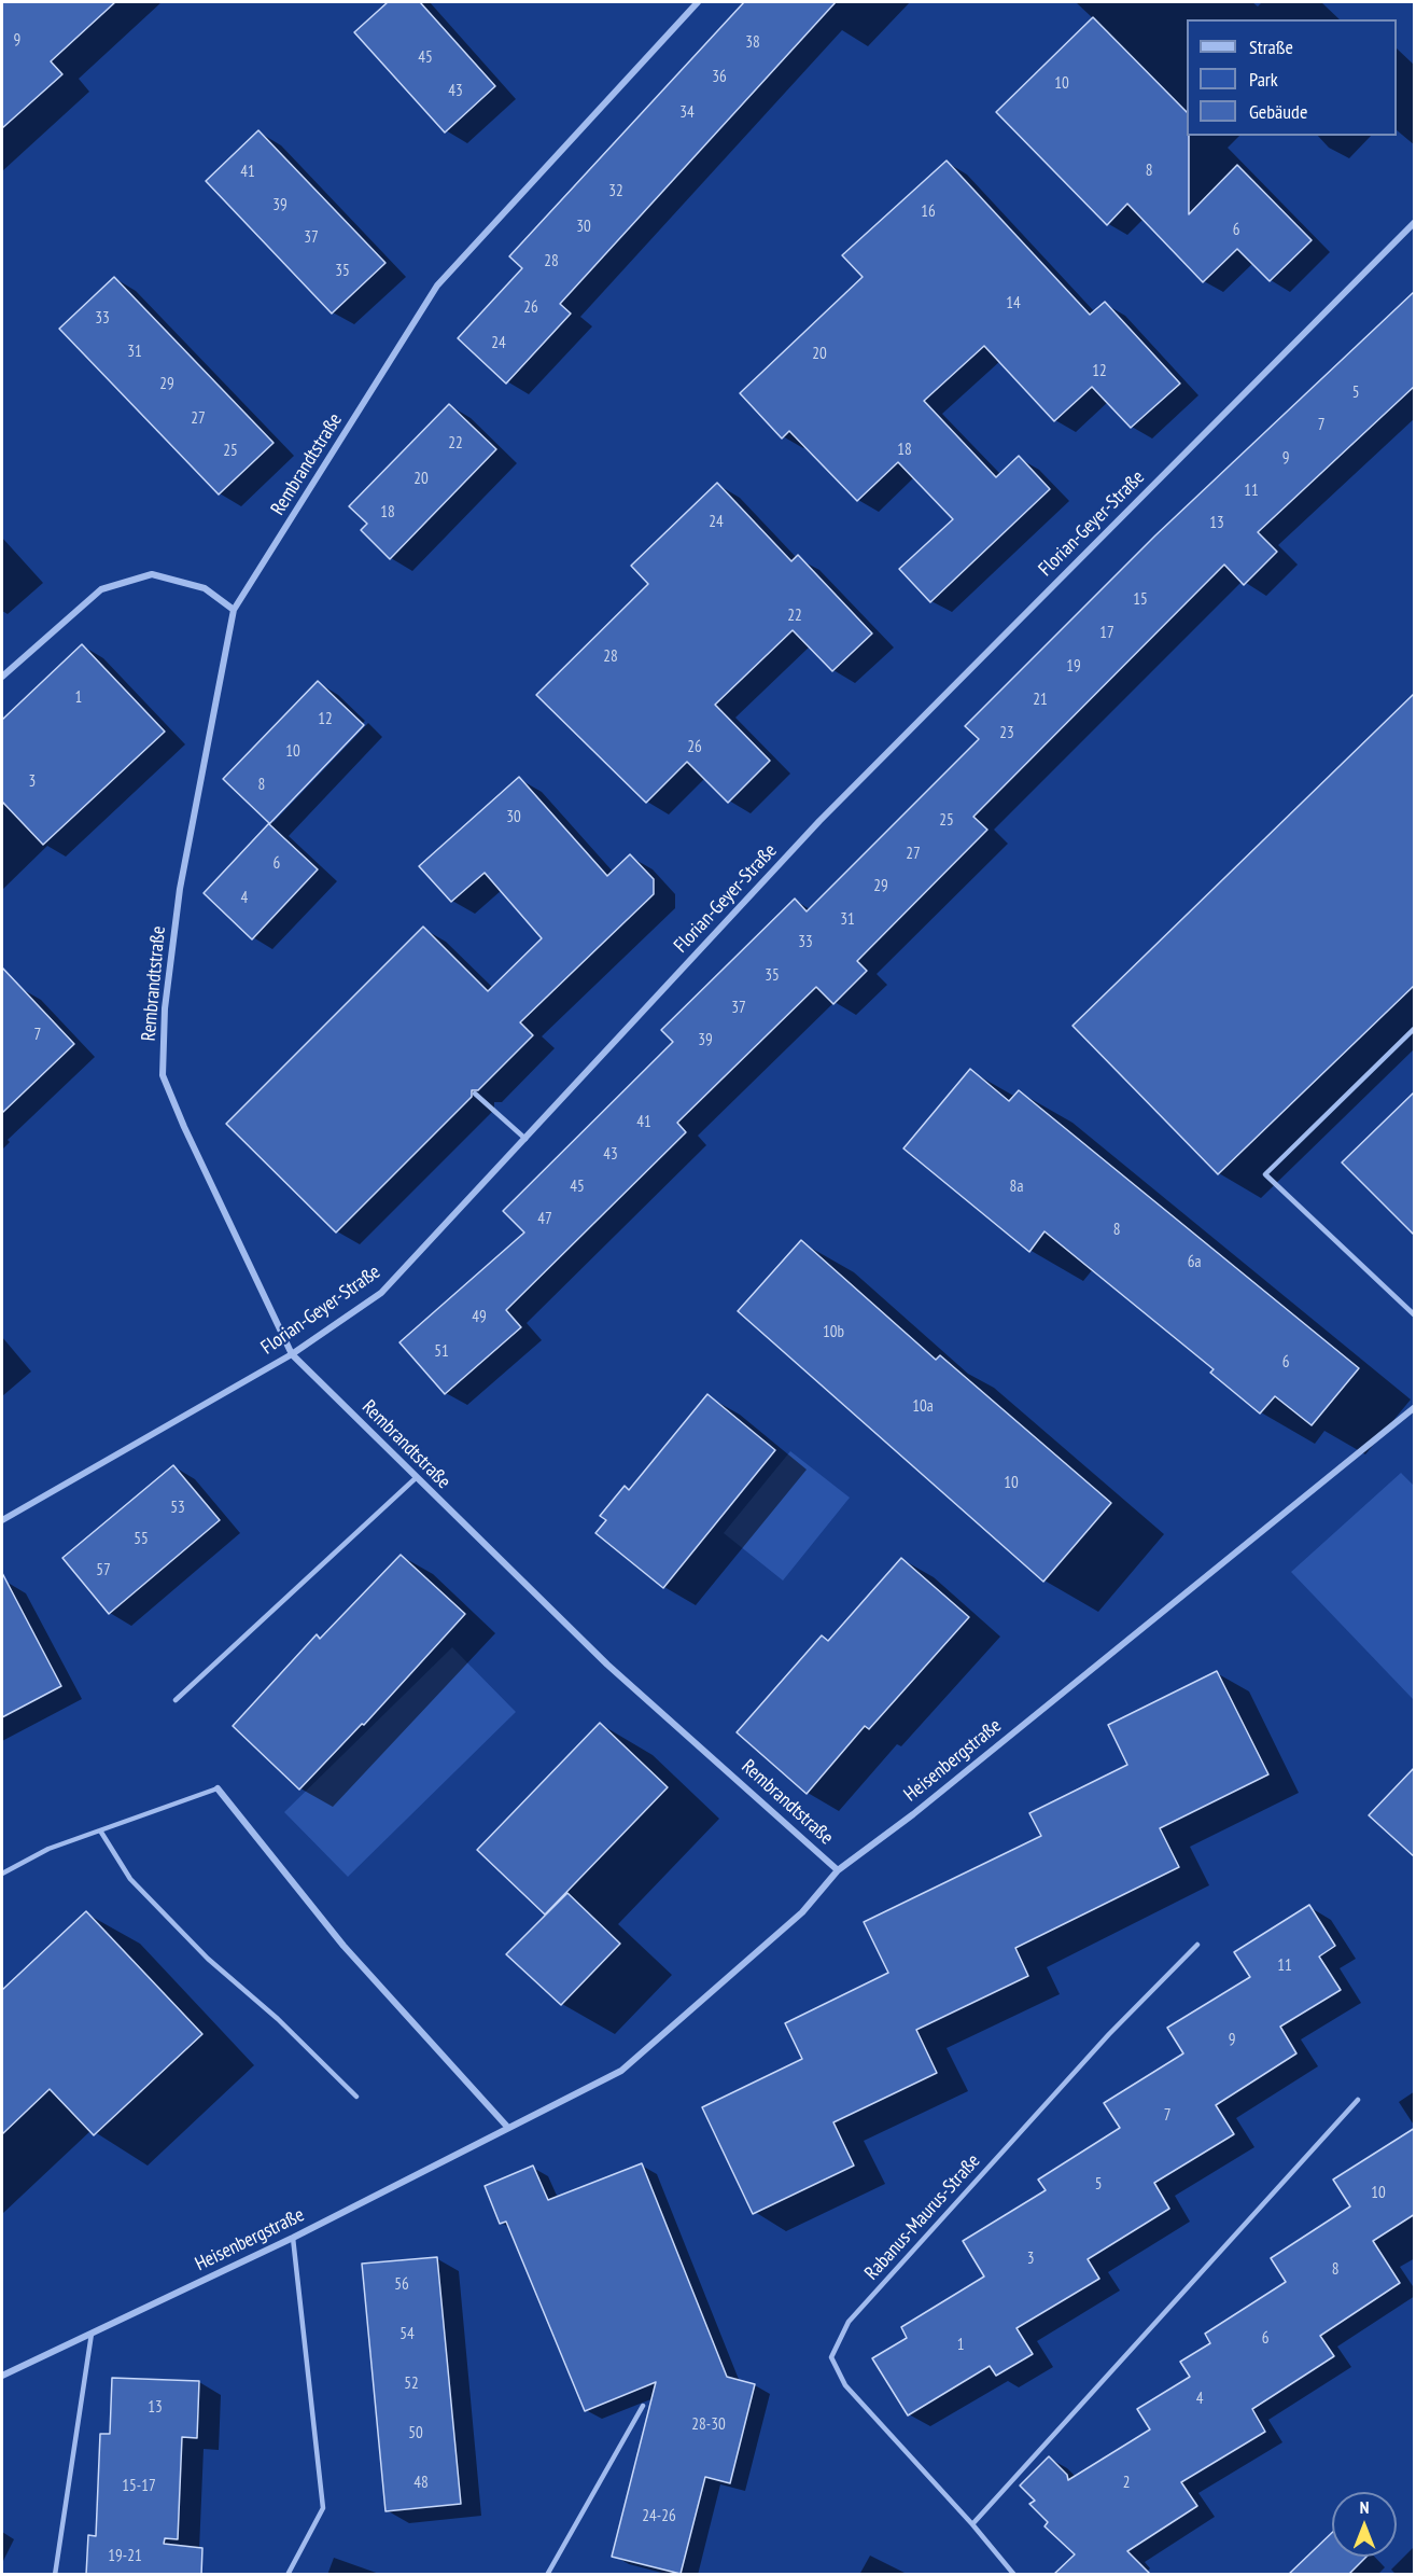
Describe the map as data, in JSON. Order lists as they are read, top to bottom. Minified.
{"streets":{"street":["Rembrandtstraße","Florian-Geyer-Straße","Heisenbergstraße"],"lane":["Rabanus-Maurus-Straße"]},"crossings":[["Rembrandtstraße","Florian-Geyer-Straße"],["Rembrandtstraße","Heisenbergstraße"]],"house_numbers":["9","38","45","36","10","43","34","8","41","32","39","16","30","6","37","28","35","14","26","33","24","31","20","12","29","5","27","7","22","18","25","9","20","11","18","24","13","15","22","17","28","19","1","21","12","23","26","10","3","8","30","25","27","6","29","4","31","33","35","37","7","39","41","43","45","8a","47","8","6a","49","10b","51","6","10a","10","53","55","57","11","9","7","5","10","3","8","56","54","6","1","52","4","13","28-30","50","48","2","15-17","24-26","19-21"],"legend":["Straße","Park","Gebäude"],"north":"top"}
